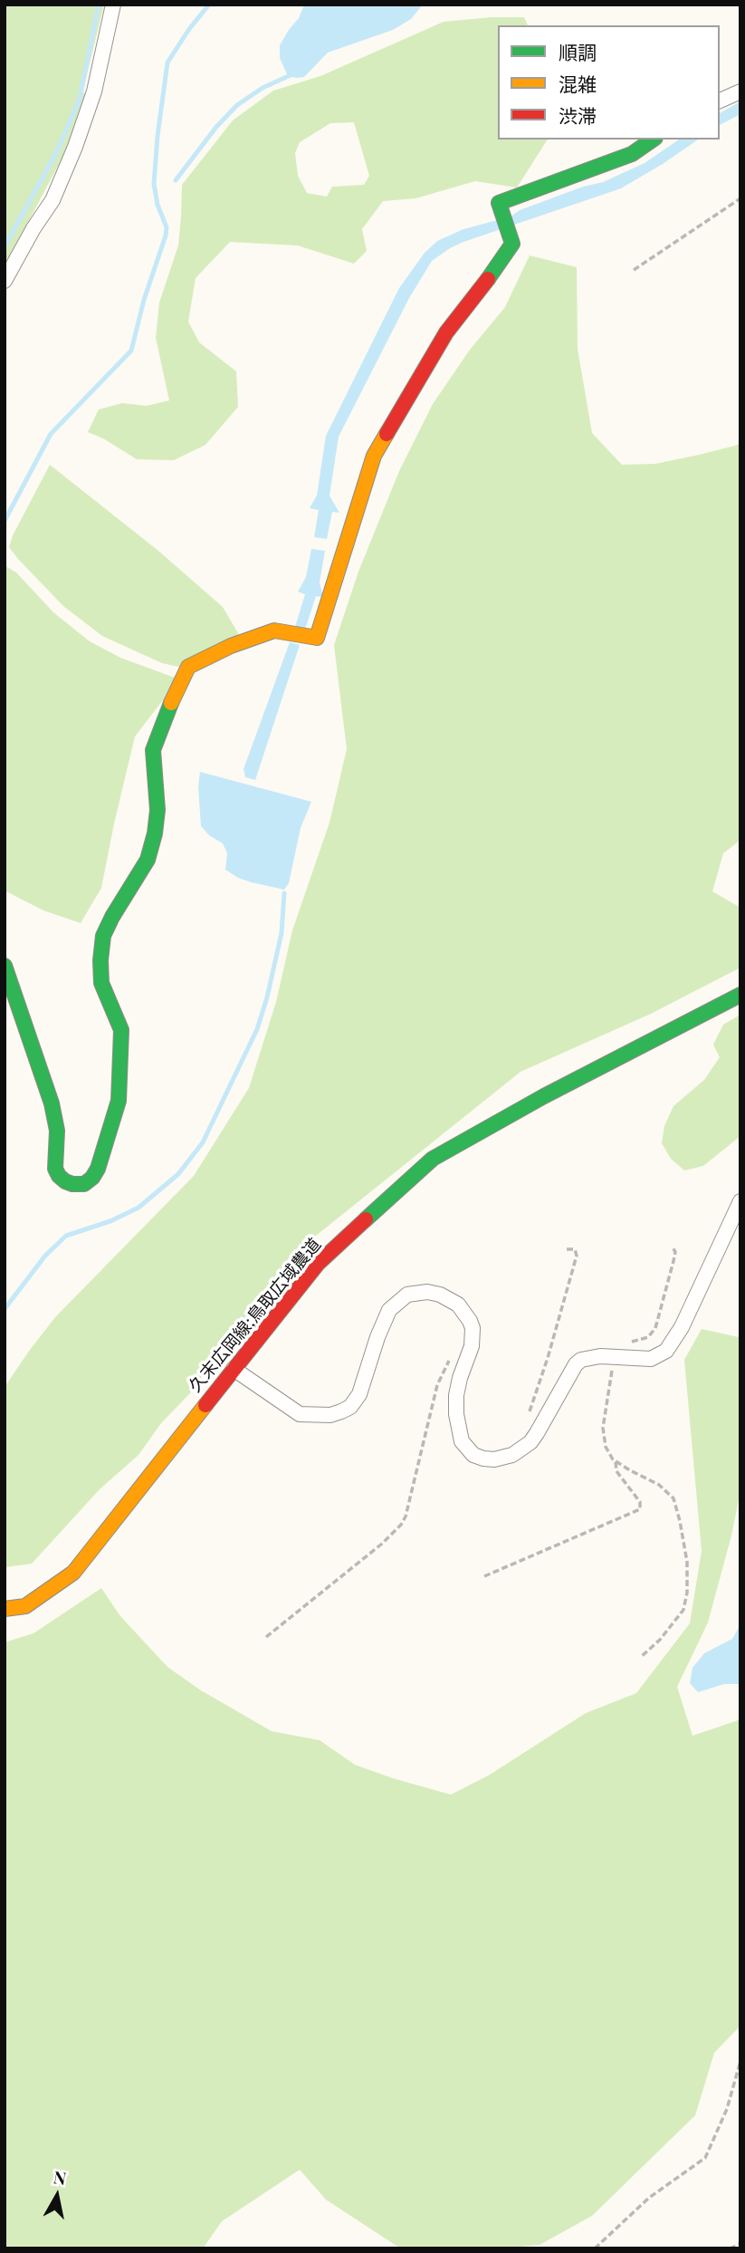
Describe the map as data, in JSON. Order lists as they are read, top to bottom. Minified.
{"streets":{"street":["久末広岡線;鳥取広域農道"]},"legend":["順調","混雑","渋滞"],"north":"top"}
